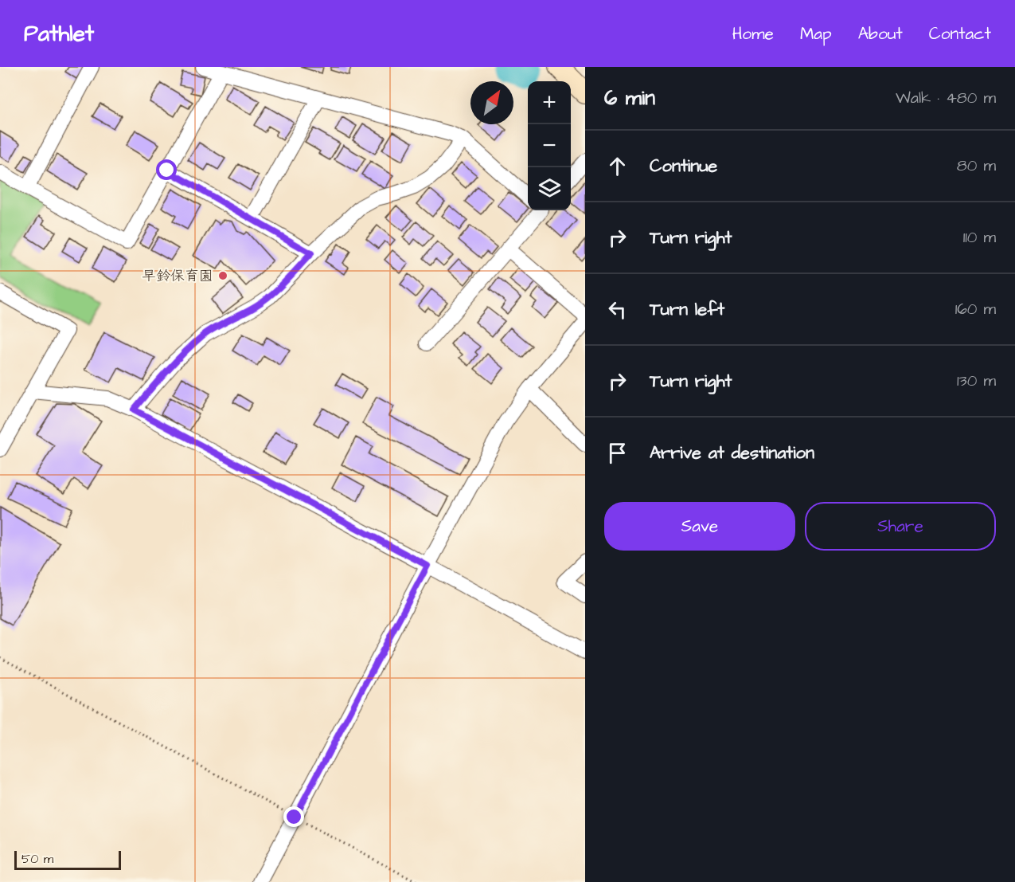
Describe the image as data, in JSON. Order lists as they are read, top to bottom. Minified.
{"places":["早鈴保育園"],"scale_bar":"50 m","north":"top right","page":{"header":"Pathlet","nav":["Home","Map","About","Contact"],"heading":["6 min","Walk · 480 m"],"map_buttons":["+","−"],"list":[["Continue","80 m"],["Turn right","110 m"],["Turn left","160 m"],["Turn right","130 m"],"Arrive at destination"],"buttons":["Save","Share"],"scale":"50 m"}}
